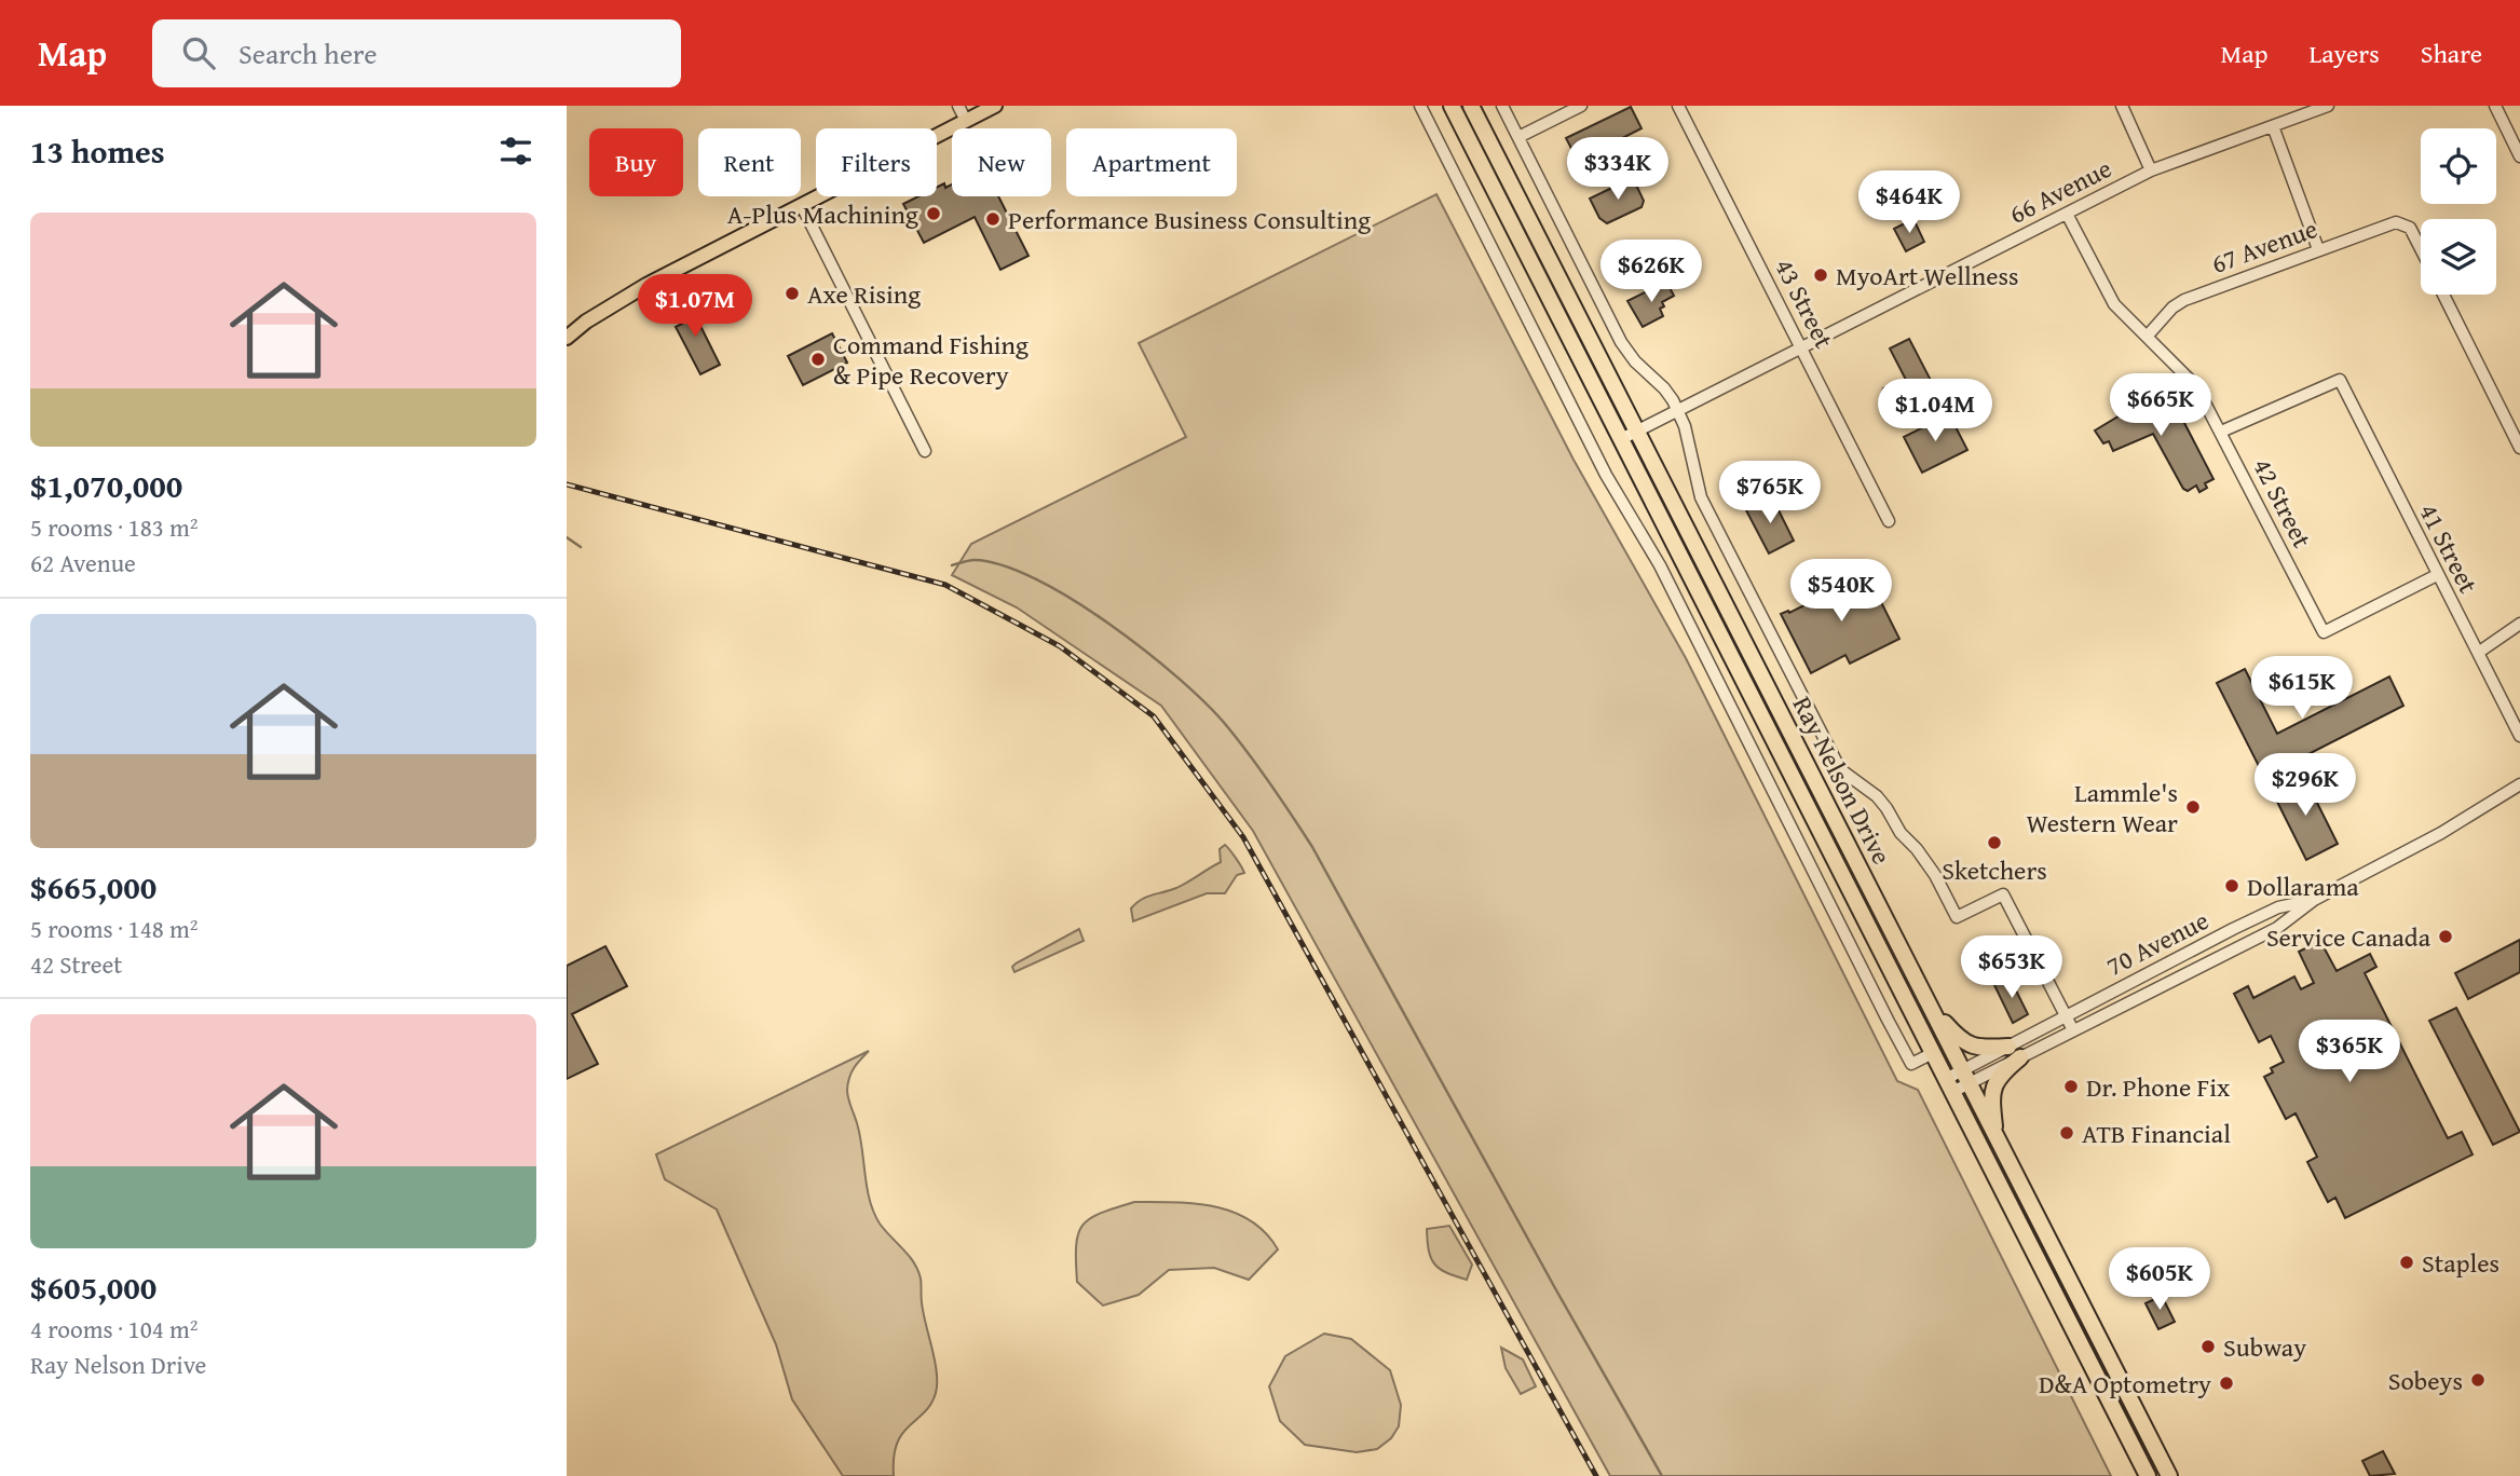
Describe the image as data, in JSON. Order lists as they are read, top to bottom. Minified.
{"streets":{"highway":["Ray Nelson Drive"],"street":["66 Avenue","67 Avenue","43 Street","42 Street","41 Street","70 Avenue"]},"crossings":[["66 Avenue","43 Street"],["66 Avenue","42 Street"],["66 Avenue","Ray Nelson Drive"],["67 Avenue","42 Street"],["42 Street","41 Street"],["Ray Nelson Drive","70 Avenue"]],"places":["A-Plus Machining","Performance Business Consulting","MyoArt Wellness","Axe Rising","Command Fishing & Pipe Recovery","Lammle's Western Wear","Sketchers","Dollarama","Service Canada","Dr. Phone Fix","ATB Financial","Staples","Subway","Sobeys","D&A Optometry"],"page":{"header":"Map","search":"Search here","nav":["Map","Layers","Share"],"heading":"13 homes","chip":["Buy","Rent","Filters","New","Apartment"],"price":["$334K","$464K","$626K","$1.07M","$665K","$1.04M","$765K","$540K","$615K","$296K","$653K","$365K","$605K"],"list":[{"name":"$1,070,000","note":"5 rooms · 183 m² · 62 Avenue"},{"name":"$665,000","note":"5 rooms · 148 m² · 42 Street"},{"name":"$605,000","note":"4 rooms · 104 m² · Ray Nelson Drive"}]}}
